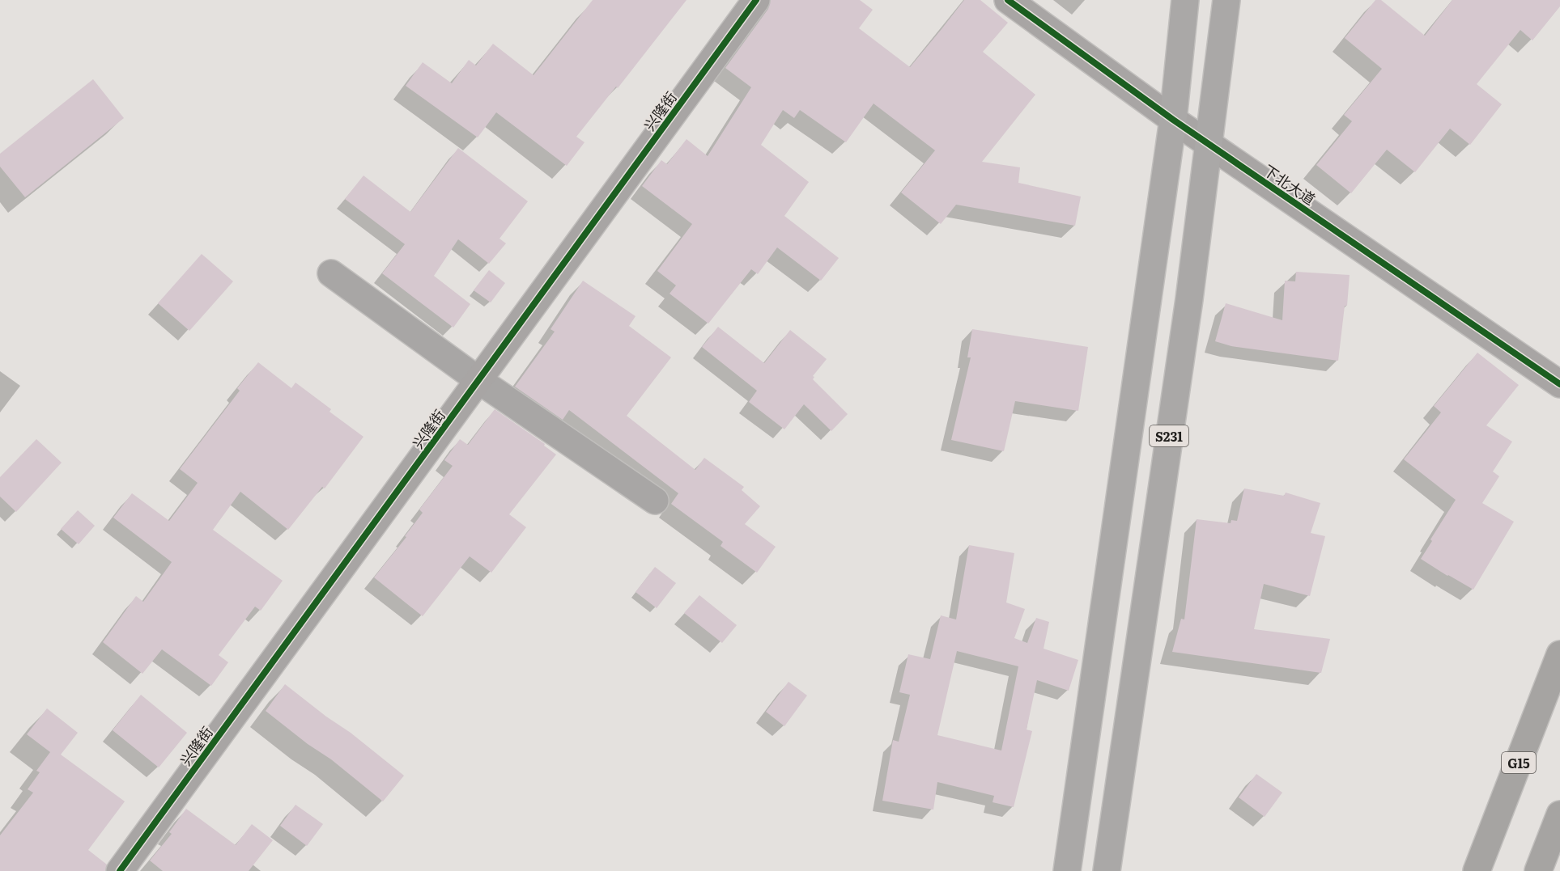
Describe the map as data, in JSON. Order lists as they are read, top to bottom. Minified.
{"streets":{"highway":["G15"],"main road":["S231"],"street":["兴隆街","下北大道"]},"crossings":[["下北大道","S231"]]}
